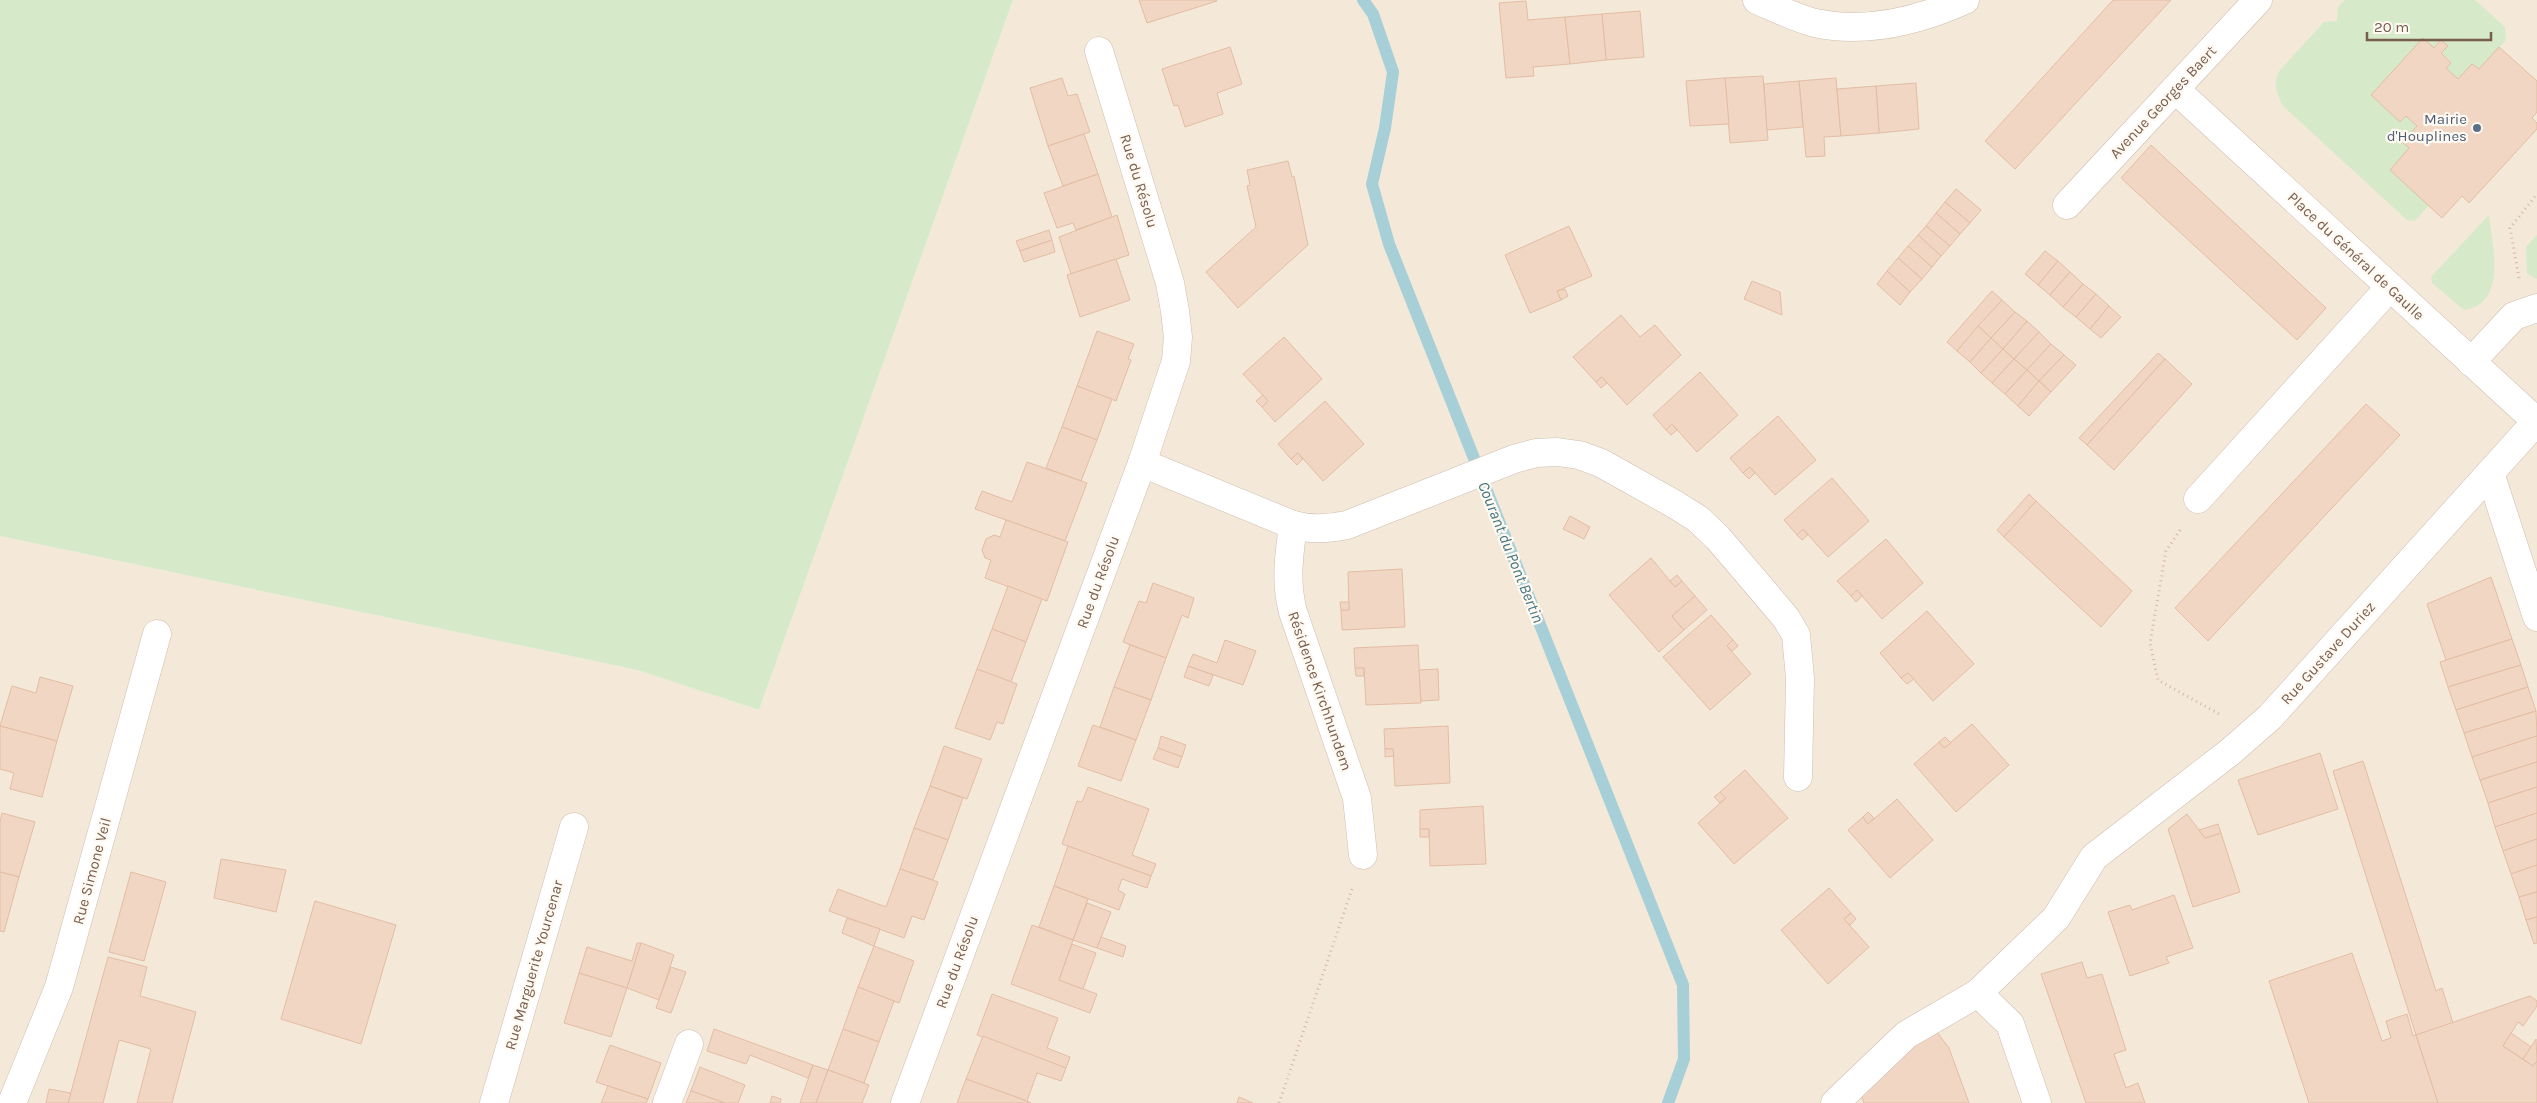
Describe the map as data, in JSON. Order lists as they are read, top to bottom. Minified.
{"streets":{"street":["Avenue Georges Baert","Rue du Résolu","Place du Général de Gaulle","Rue Gustave Duriez","Résidence Kirchhundem","Rue Simone Veil","Rue Marguerite Yourcenar"]},"crossings":[["Avenue Georges Baert","Place du Général de Gaulle"],["Place du Général de Gaulle","Rue Gustave Duriez"]],"water":["Courant du Pont Bertin"],"places":["Mairie d'Houplines"],"scale_bar":"20 m"}
